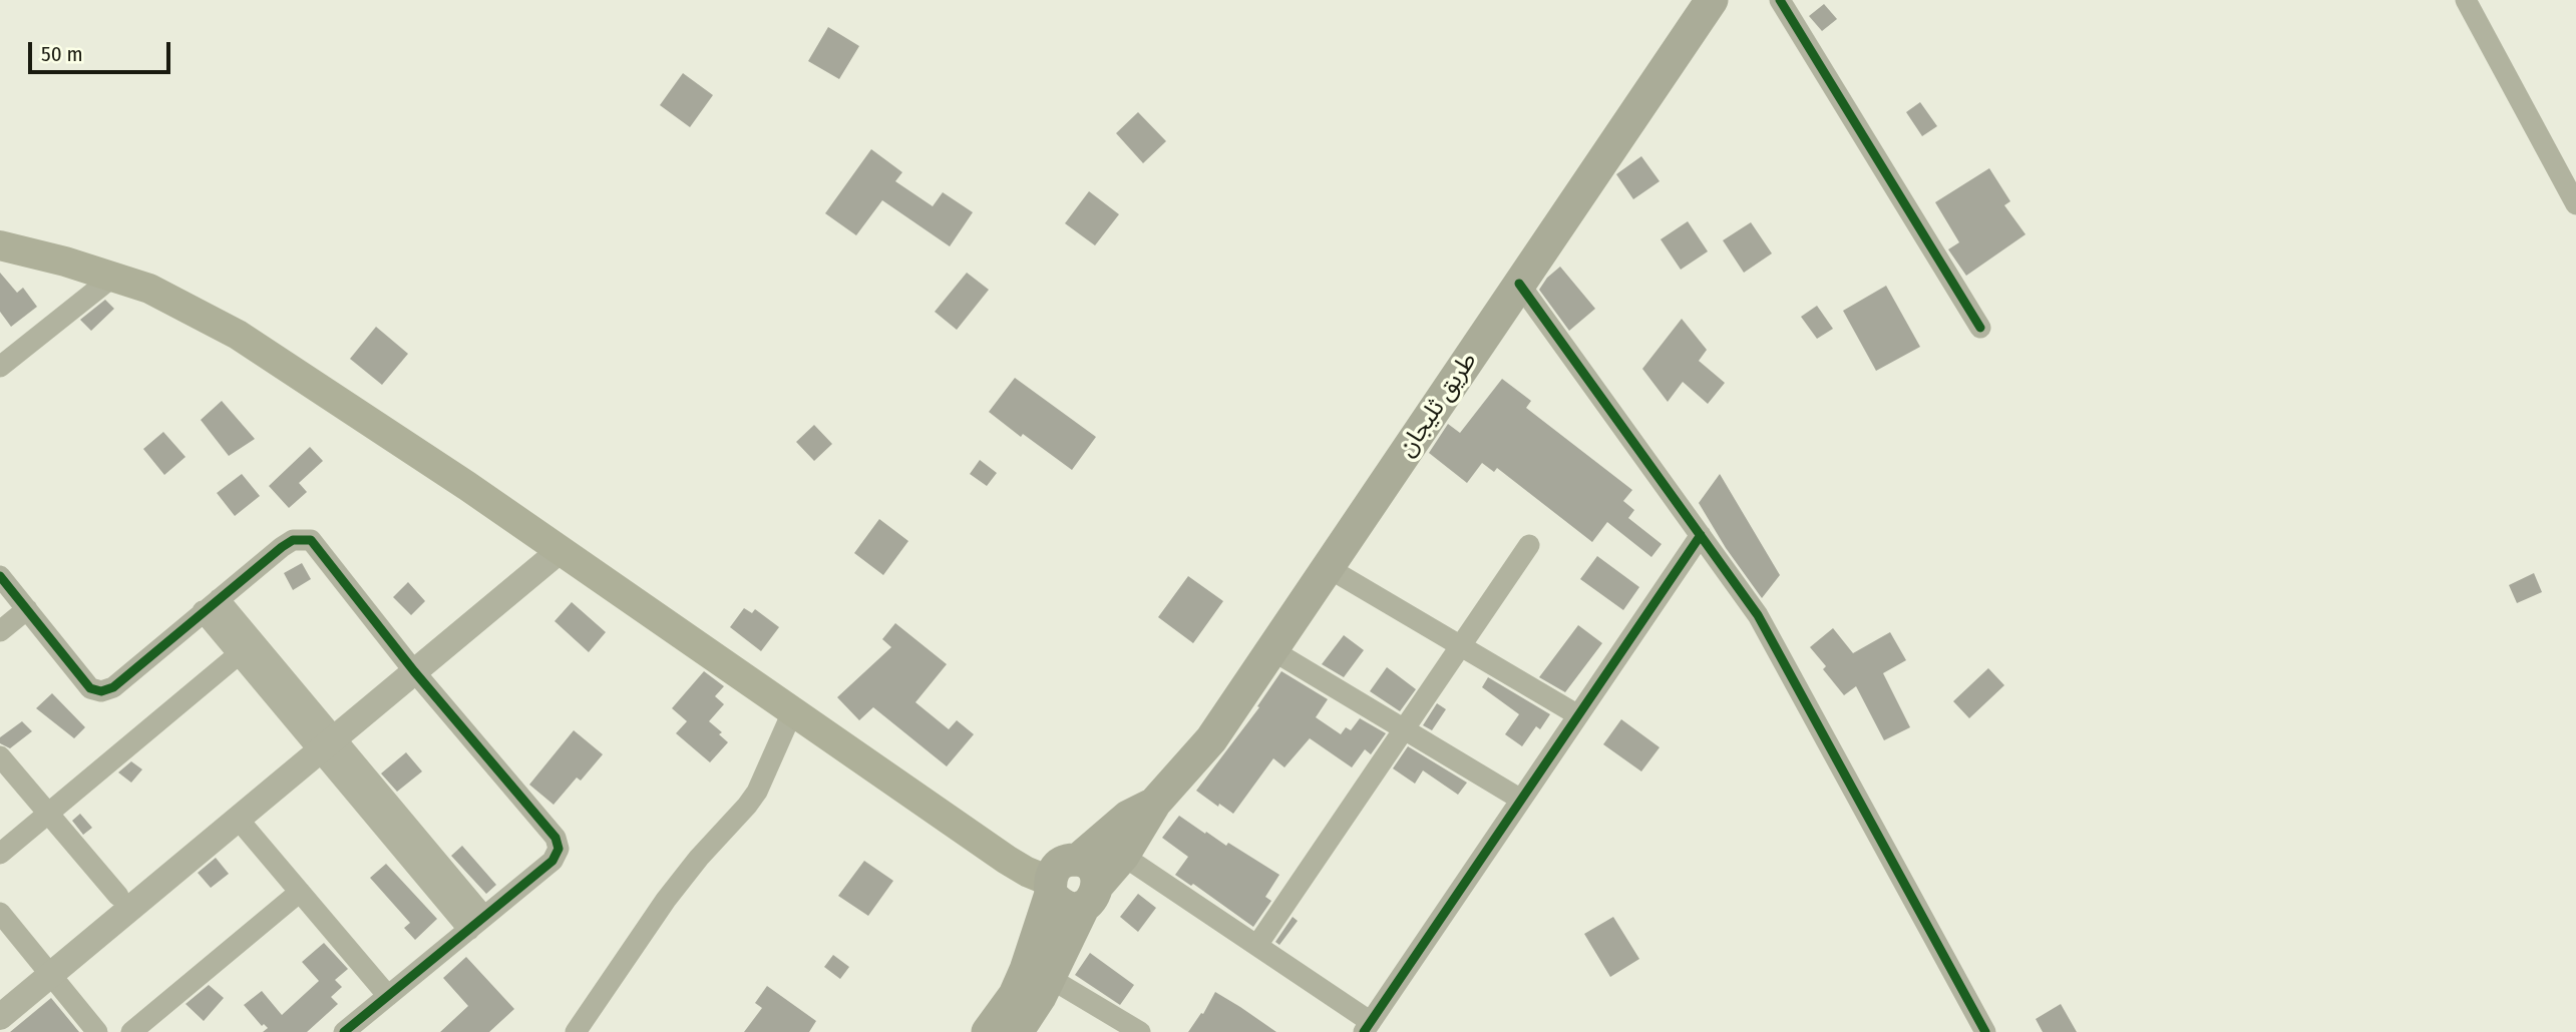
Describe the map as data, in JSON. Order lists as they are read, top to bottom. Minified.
{"streets":{"main road":["طريق ثليجان"]},"scale_bar":"50 m"}
